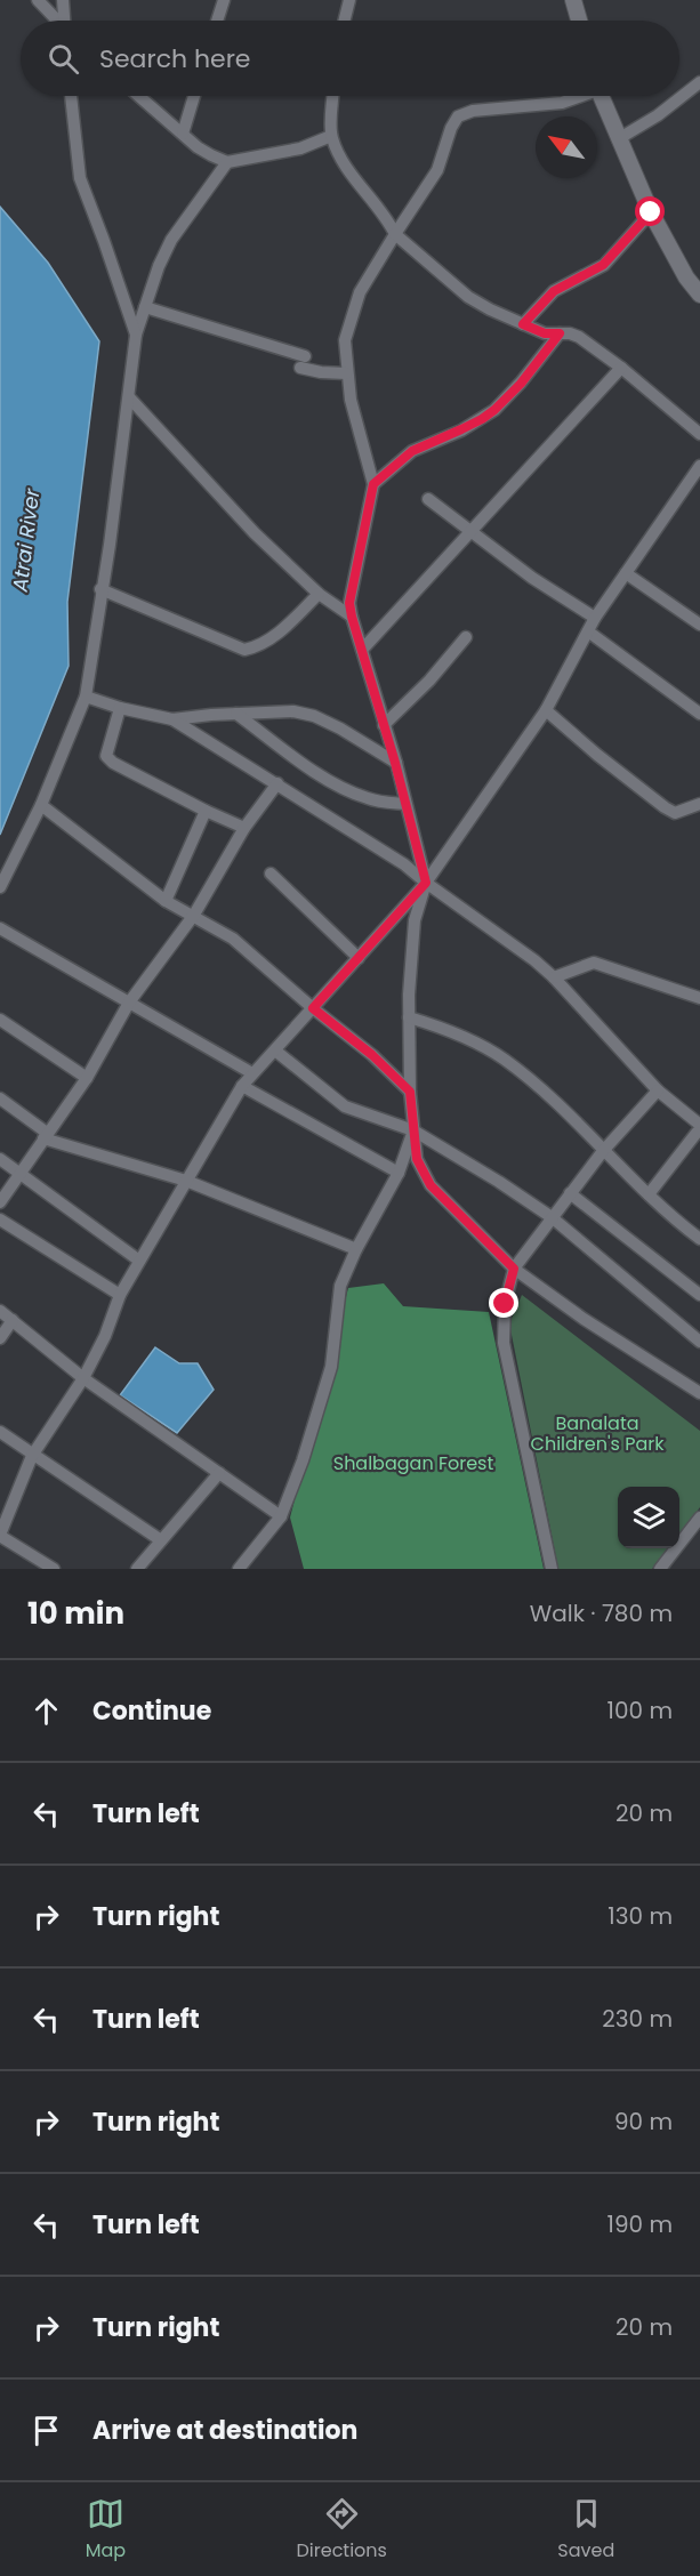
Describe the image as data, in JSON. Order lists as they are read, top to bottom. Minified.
{"water":["Atrai River"],"parks":["Banalata Children's Park","Shalbagan Forest"],"north":"top left","page":{"search":"Search here","heading":["10 min","Walk · 780 m"],"list":[["Continue","100 m"],["Turn left","20 m"],["Turn right","130 m"],["Turn left","230 m"],["Turn right","90 m"],["Turn left","190 m"],["Turn right","20 m"],"Arrive at destination"],"nav":["Map","Directions","Saved"]}}
